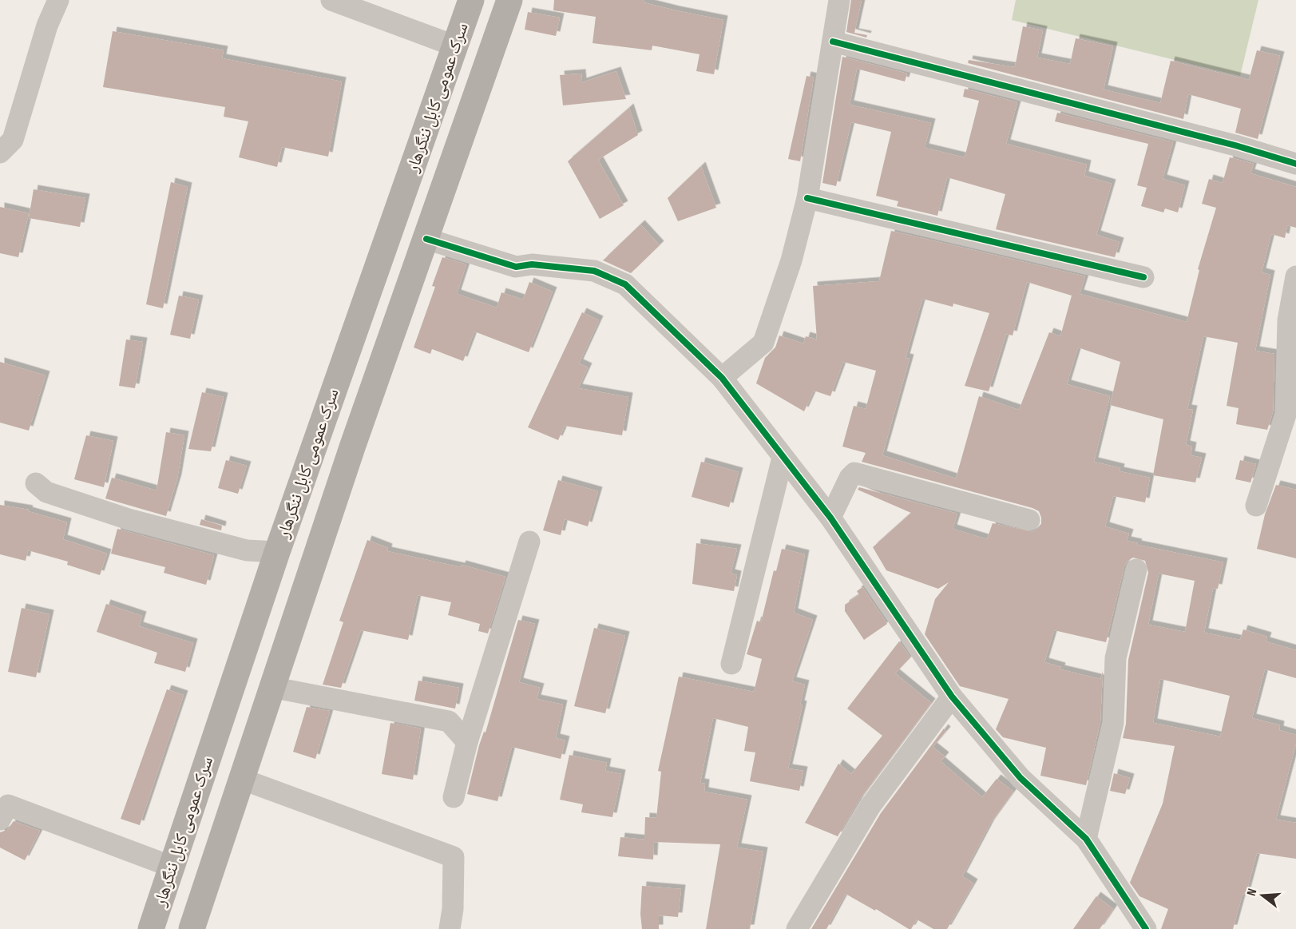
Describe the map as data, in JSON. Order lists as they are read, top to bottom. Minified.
{"streets":{"highway":["سرک عمومی کابل ننگرهار"]},"north":"left"}
